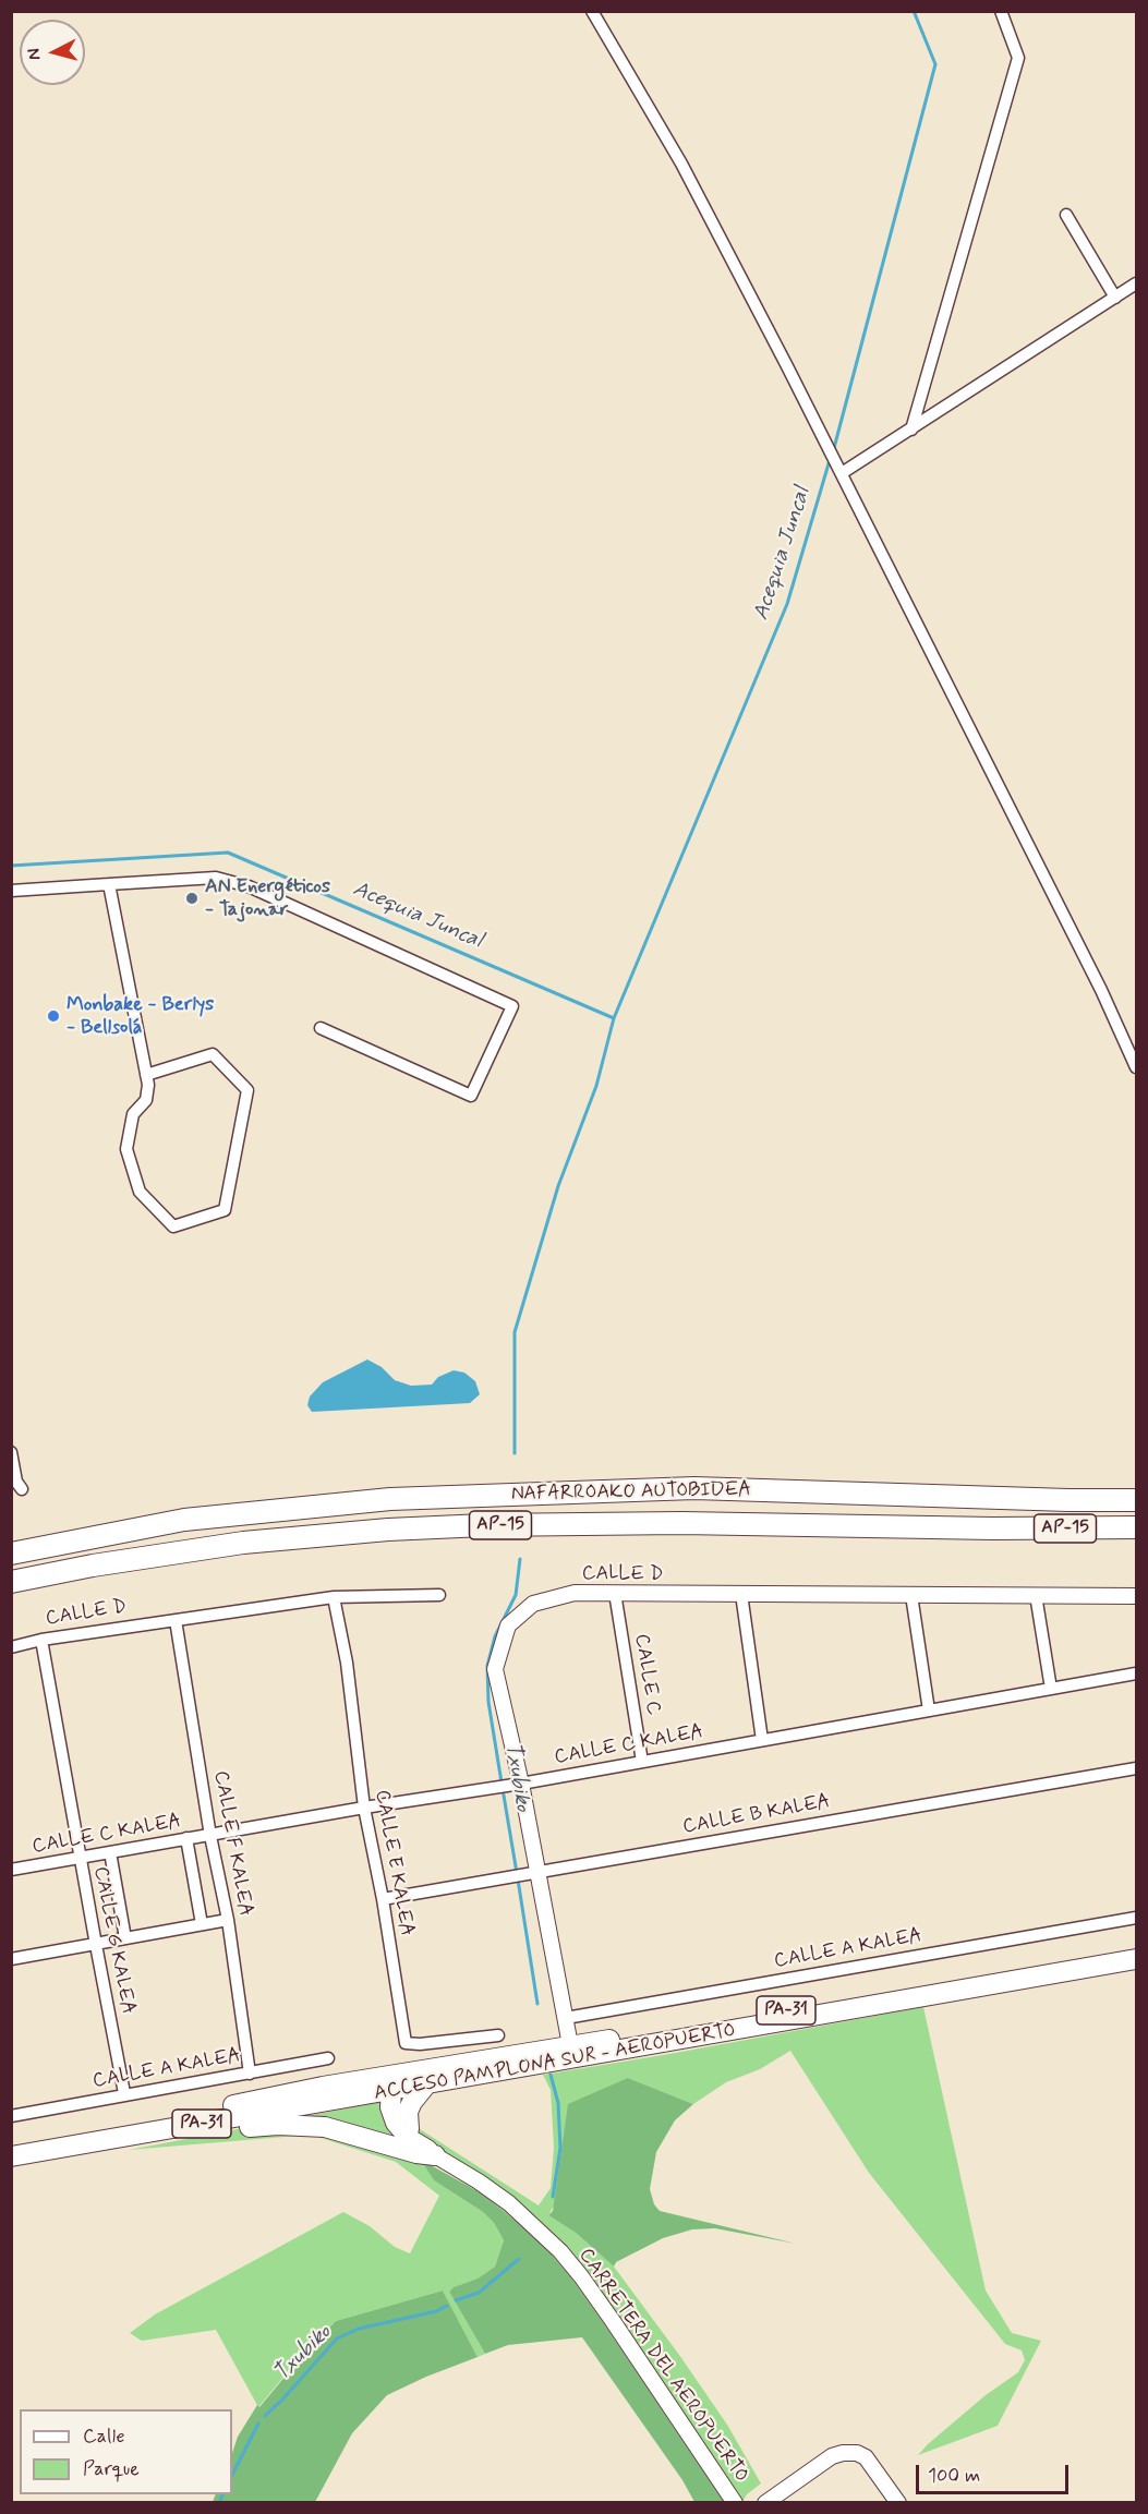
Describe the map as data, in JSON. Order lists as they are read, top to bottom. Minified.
{"streets":{"highway":["NAFARROAKO AUTOBIDEA","AP-15","PA-31","ACCESO PAMPLONA SUR - AEROPUERTO"],"street":["CALLE D","CALLE C","CALLE C KALEA","CALLE B KALEA","CALLE F KALEA","CALLE E KALEA","CALLE G KALEA","CALLE A KALEA","CARRETERA DEL AEROPUERTO"]},"crossings":[["NAFARROAKO AUTOBIDEA","AP-15"],["CALLE D","CALLE C"],["CALLE D","CALLE C KALEA"],["CALLE D","CALLE B KALEA"],["CALLE D","CALLE F KALEA"],["CALLE D","CALLE E KALEA"],["CALLE D","CALLE G KALEA"],["CALLE D","CALLE A KALEA"],["CALLE D","ACCESO PAMPLONA SUR - AEROPUERTO"],["CALLE C","CALLE C KALEA"],["CALLE C KALEA","CALLE F KALEA"],["CALLE C KALEA","CALLE E KALEA"],["CALLE C KALEA","CALLE G KALEA"],["CALLE B KALEA","CALLE E KALEA"],["CALLE F KALEA","CALLE A KALEA"],["CALLE G KALEA","CALLE A KALEA"]],"water":["Acequia Juncal","Txubiko"],"places":["AN Energéticos - Tajonar","Monbake - Berlys - Bellsolá"],"legend":["Calle","Parque"],"scale_bar":"100 m","north":"left"}
